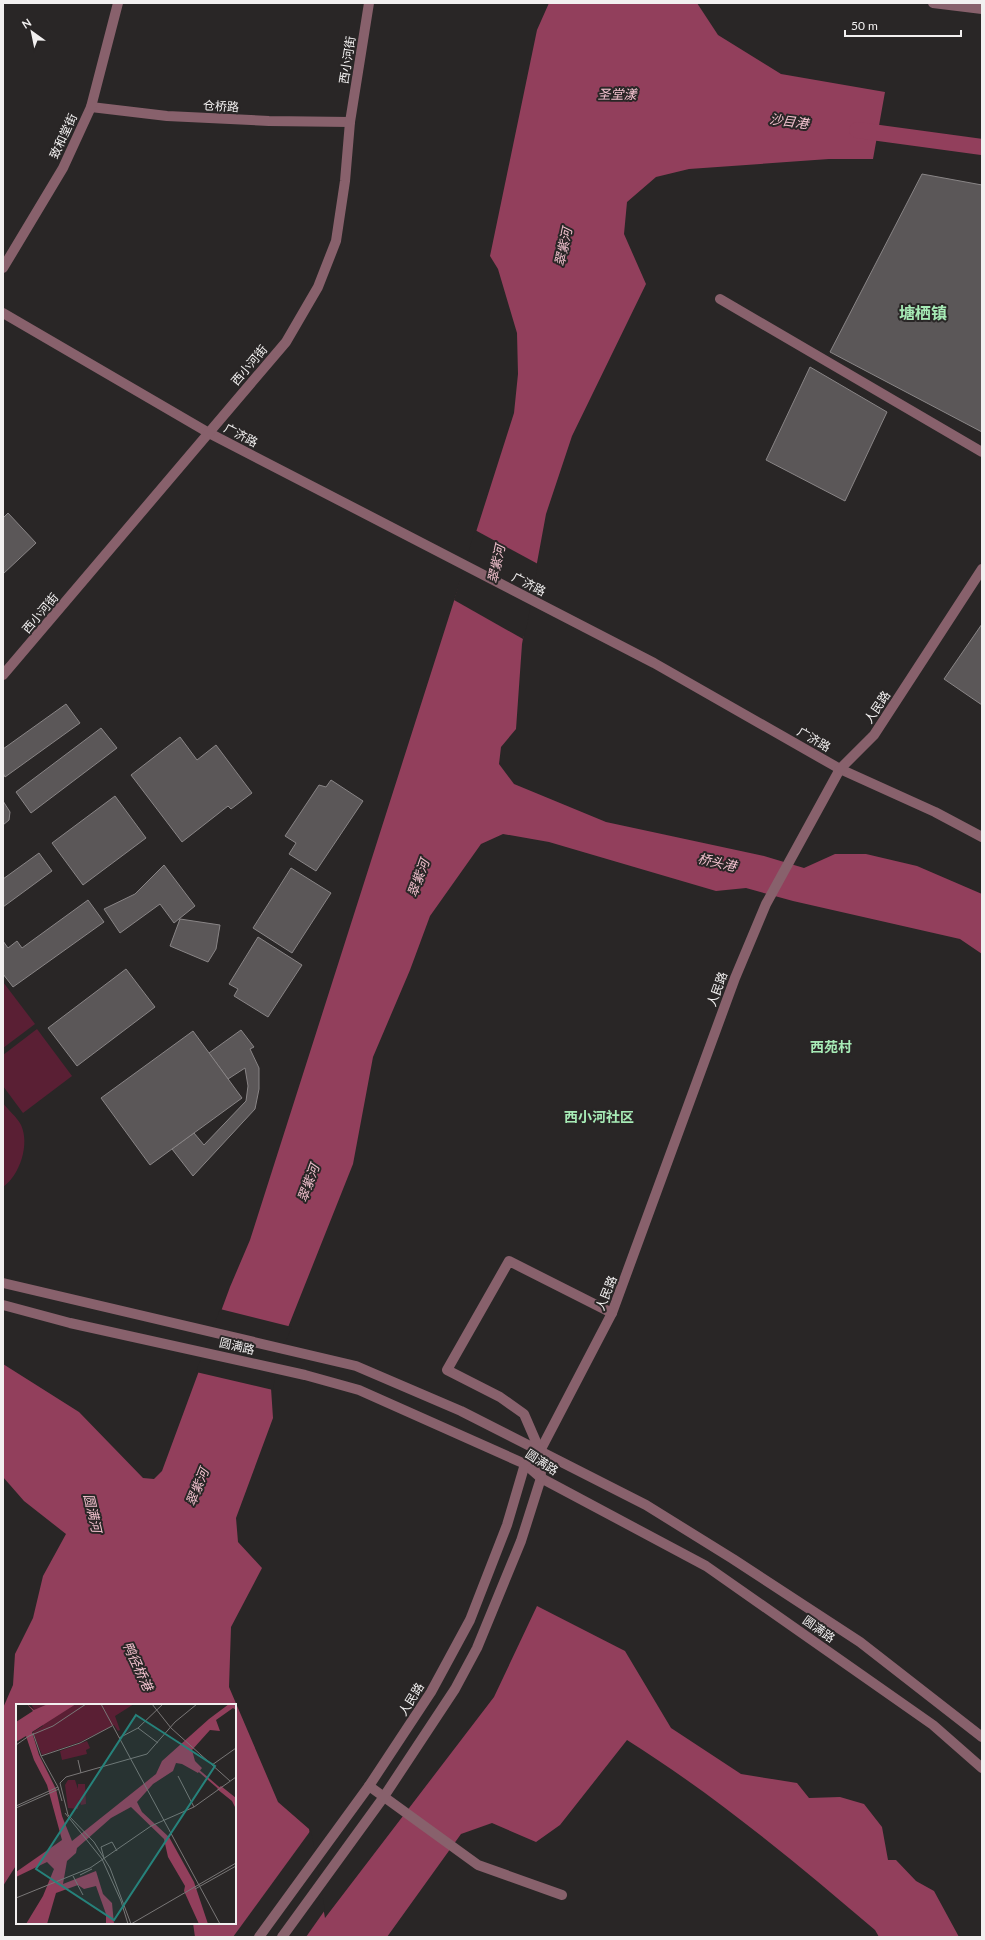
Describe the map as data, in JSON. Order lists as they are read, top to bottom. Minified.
{"streets":{"street":["西小河街","仓桥路","致和堂街","广济路","人民路","圆满路"]},"crossings":[["西小河街","仓桥路"],["西小河街","广济路"],["仓桥路","致和堂街"],["广济路","人民路"],["人民路","圆满路"]],"districts":["塘栖镇","西苑村","西小河社区"],"water":["圣堂漾","沙目港","翠紫河","桥头港","圆满河","鸭径桥港"],"scale_bar":"50 m","north":"top left"}
